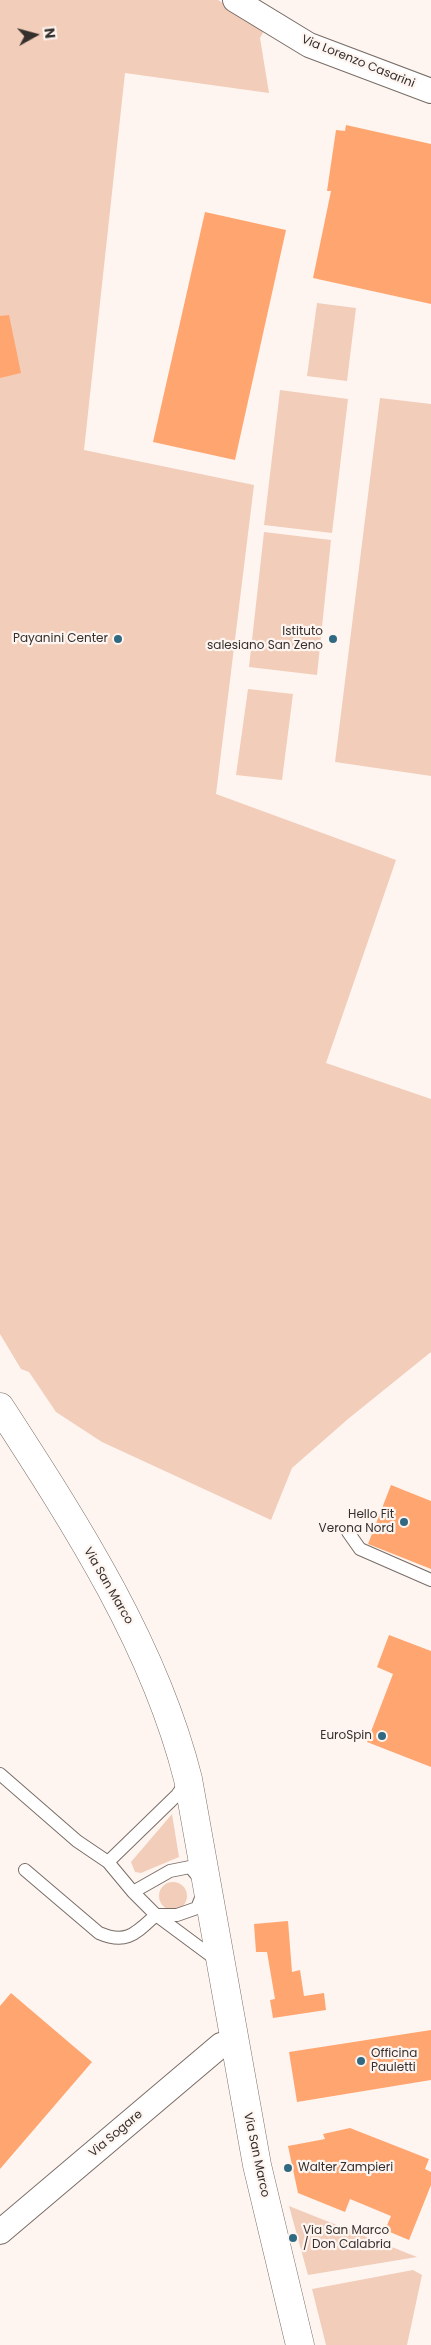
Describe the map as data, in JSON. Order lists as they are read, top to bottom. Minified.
{"streets":{"main road":["Via San Marco"],"street":["Via Lorenzo Casarini","Via Sogare"]},"crossings":[["Via San Marco","Via Sogare"]],"places":["Payanini Center","Istituto salesiano San Zeno","Hello Fit Verona Nord","EuroSpin","Officina Pauletti","Walter Zampieri","Via San Marco / Don Calabria"],"north":"right"}
